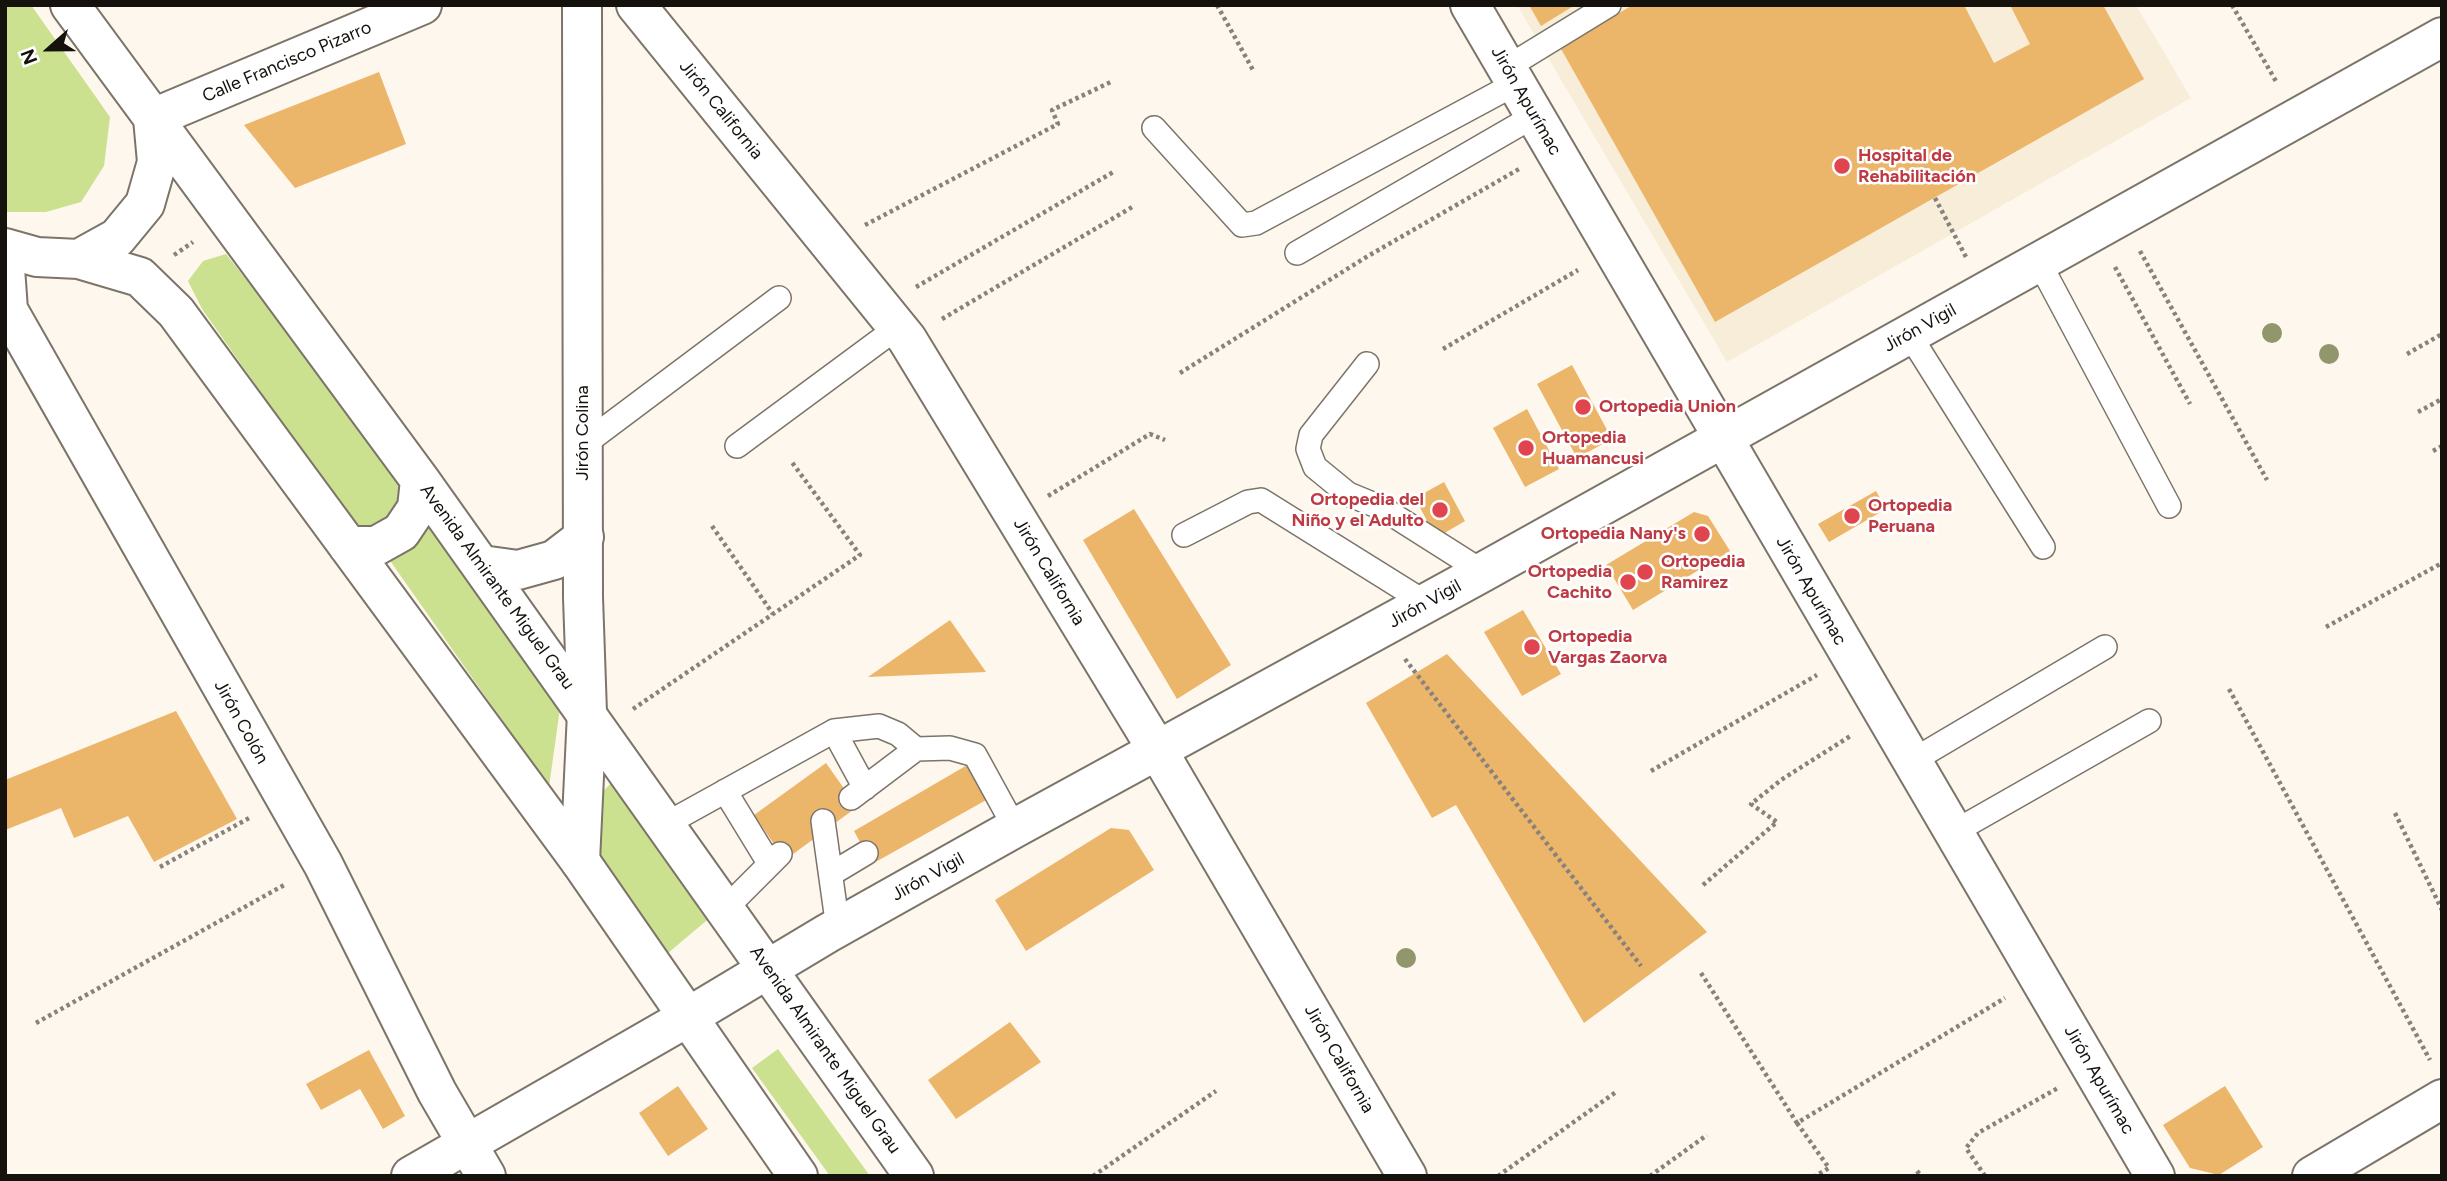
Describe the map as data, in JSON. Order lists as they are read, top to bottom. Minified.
{"streets":{"main road":["Calle Francisco Pizarro","Jirón Apurímac","Jirón California","Jirón Vigil","Jirón Colina","Avenida Almirante Miguel Grau","Jirón Colón"]},"crossings":[["Calle Francisco Pizarro","Avenida Almirante Miguel Grau"],["Jirón Apurímac","Jirón Vigil"],["Jirón California","Jirón Vigil"],["Jirón Vigil","Avenida Almirante Miguel Grau"],["Jirón Vigil","Jirón Colón"],["Jirón Colina","Avenida Almirante Miguel Grau"]],"places":["Hospital de Rehabilitación","Ortopedia Union","Ortopedia Huamancusi","Ortopedia del Niño y el Adulto","Ortopedia Peruana","Ortopedia Nany's","Ortopedia Ramirez","Ortopedia Cachito","Ortopedia Vargas Zaorva"],"north":"left"}
